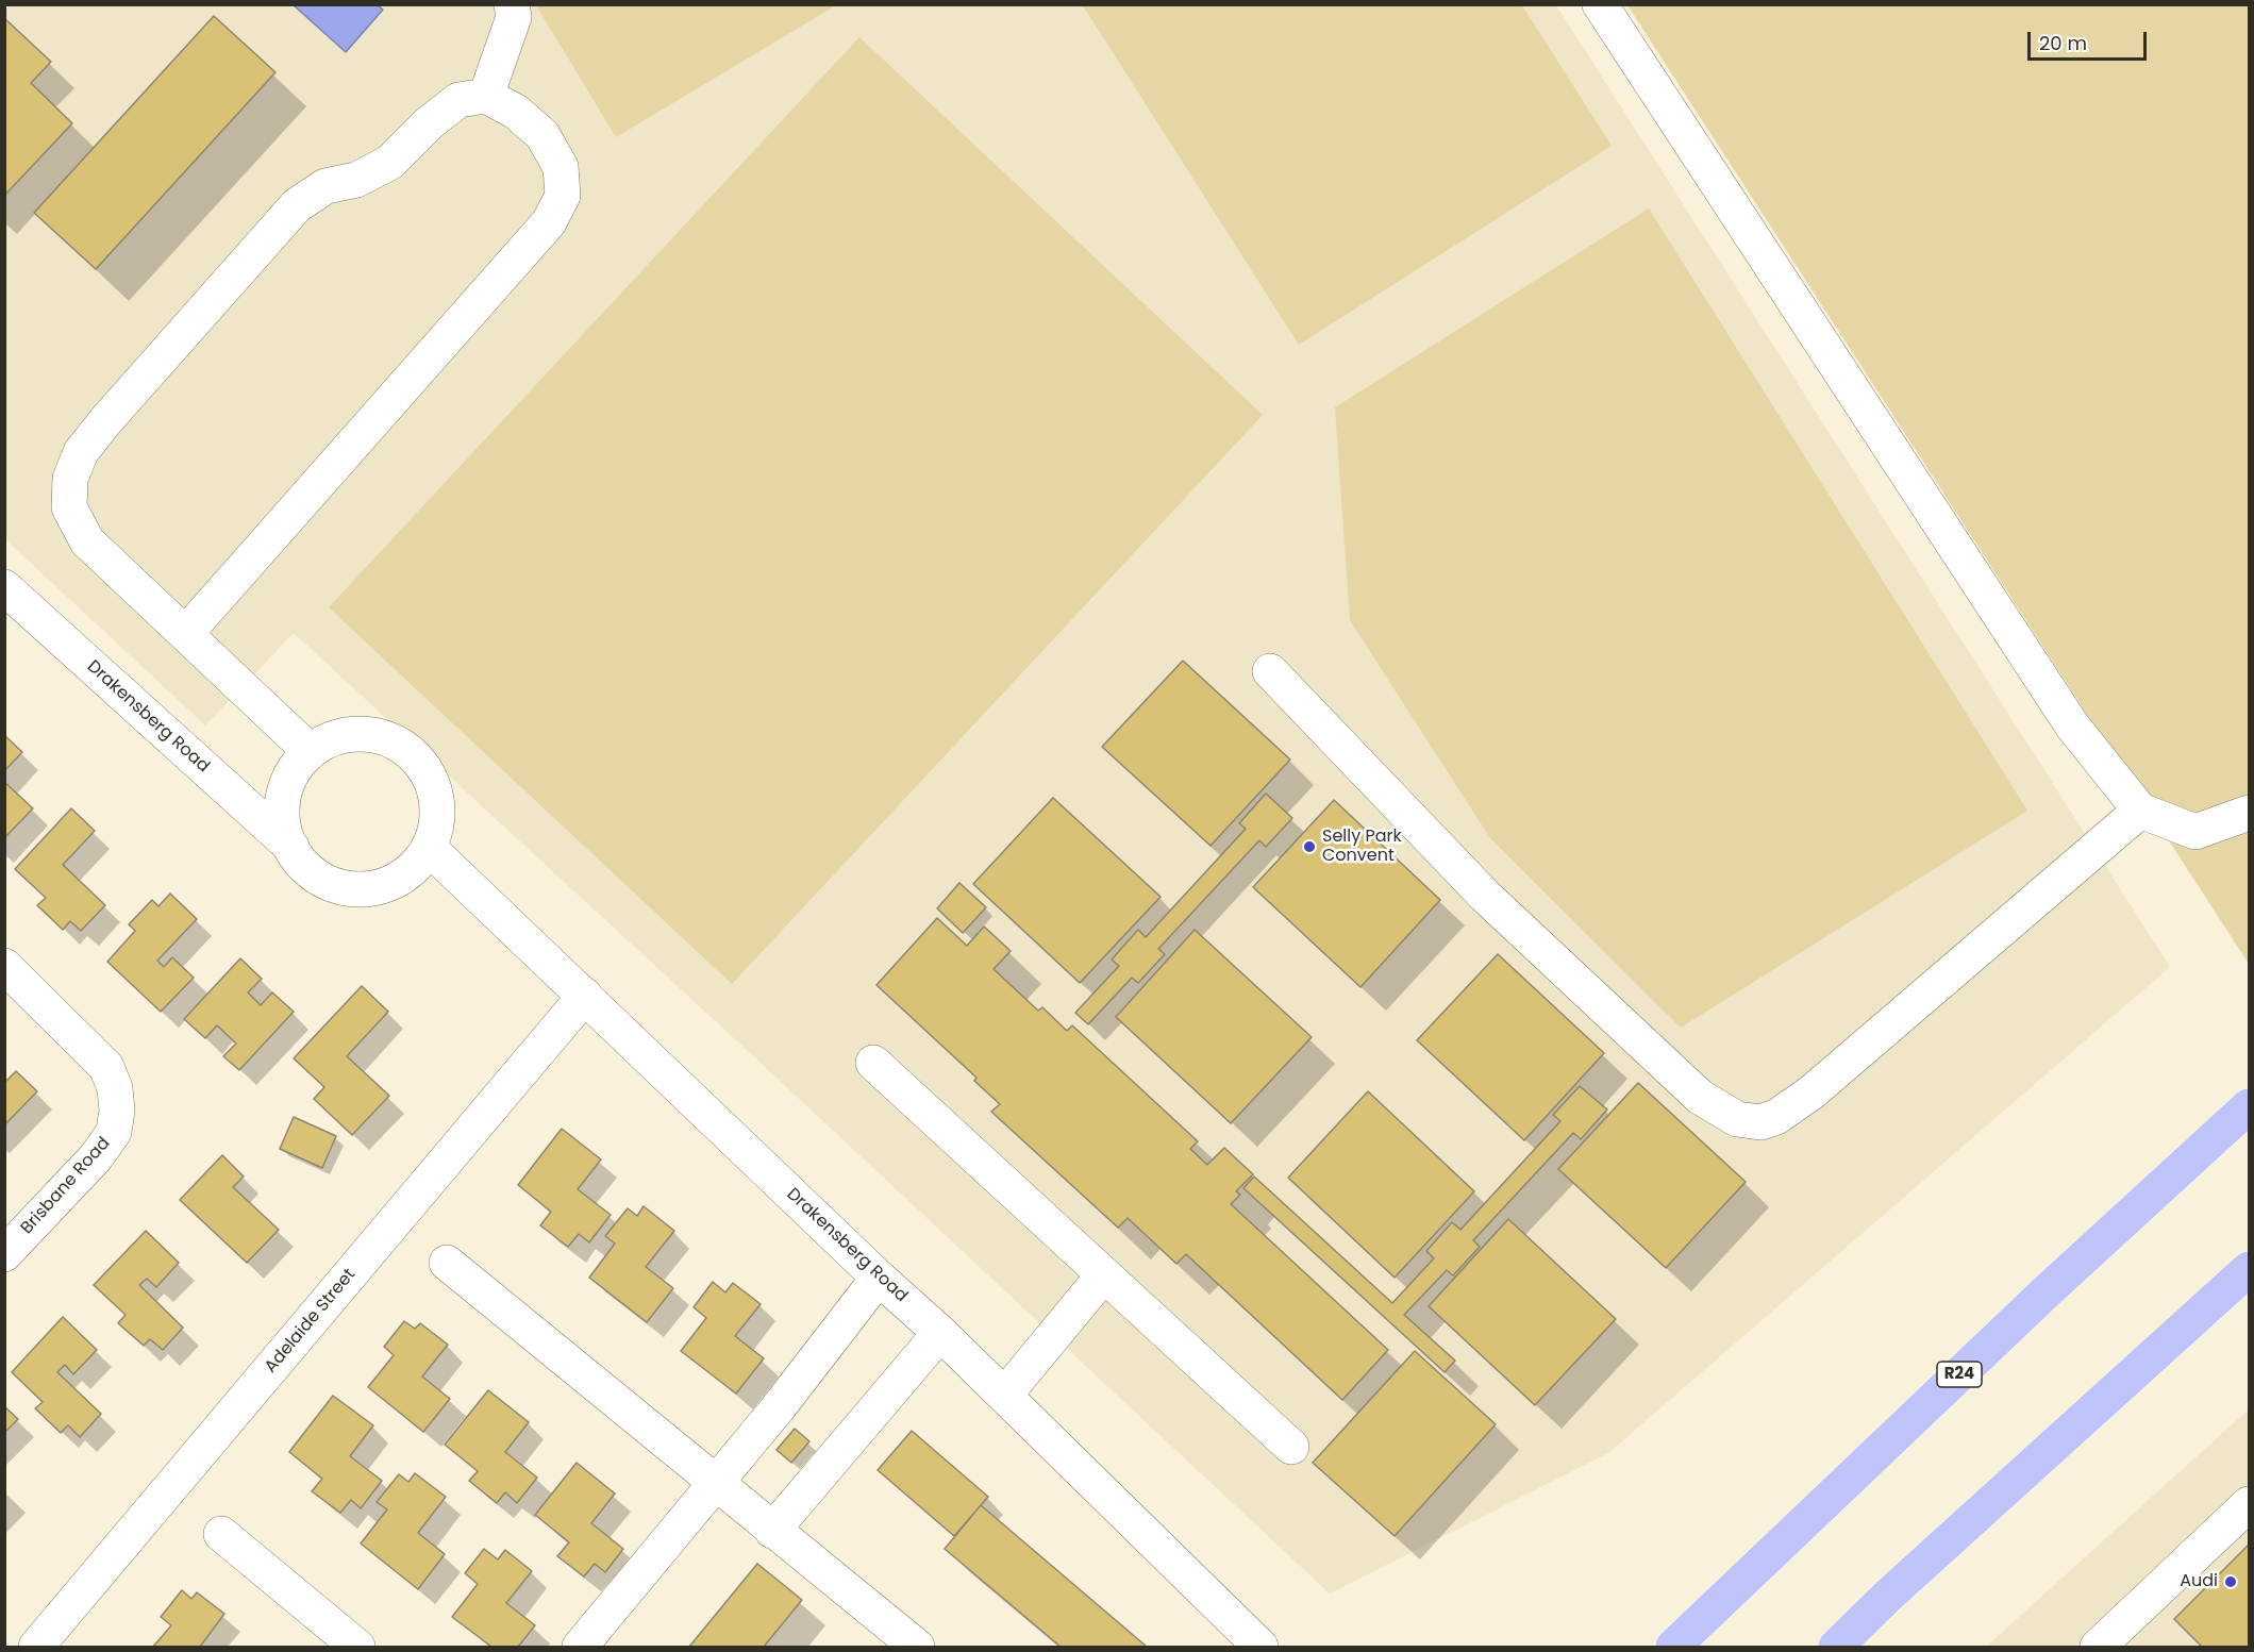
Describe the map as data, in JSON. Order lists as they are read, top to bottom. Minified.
{"streets":{"main road":["R24"],"street":["Drakensberg Road","Brisbane Road","Adelaide Street"]},"crossings":[["Drakensberg Road","Adelaide Street"]],"places":["Selly Park Convent","Audi"],"scale_bar":"20 m"}
